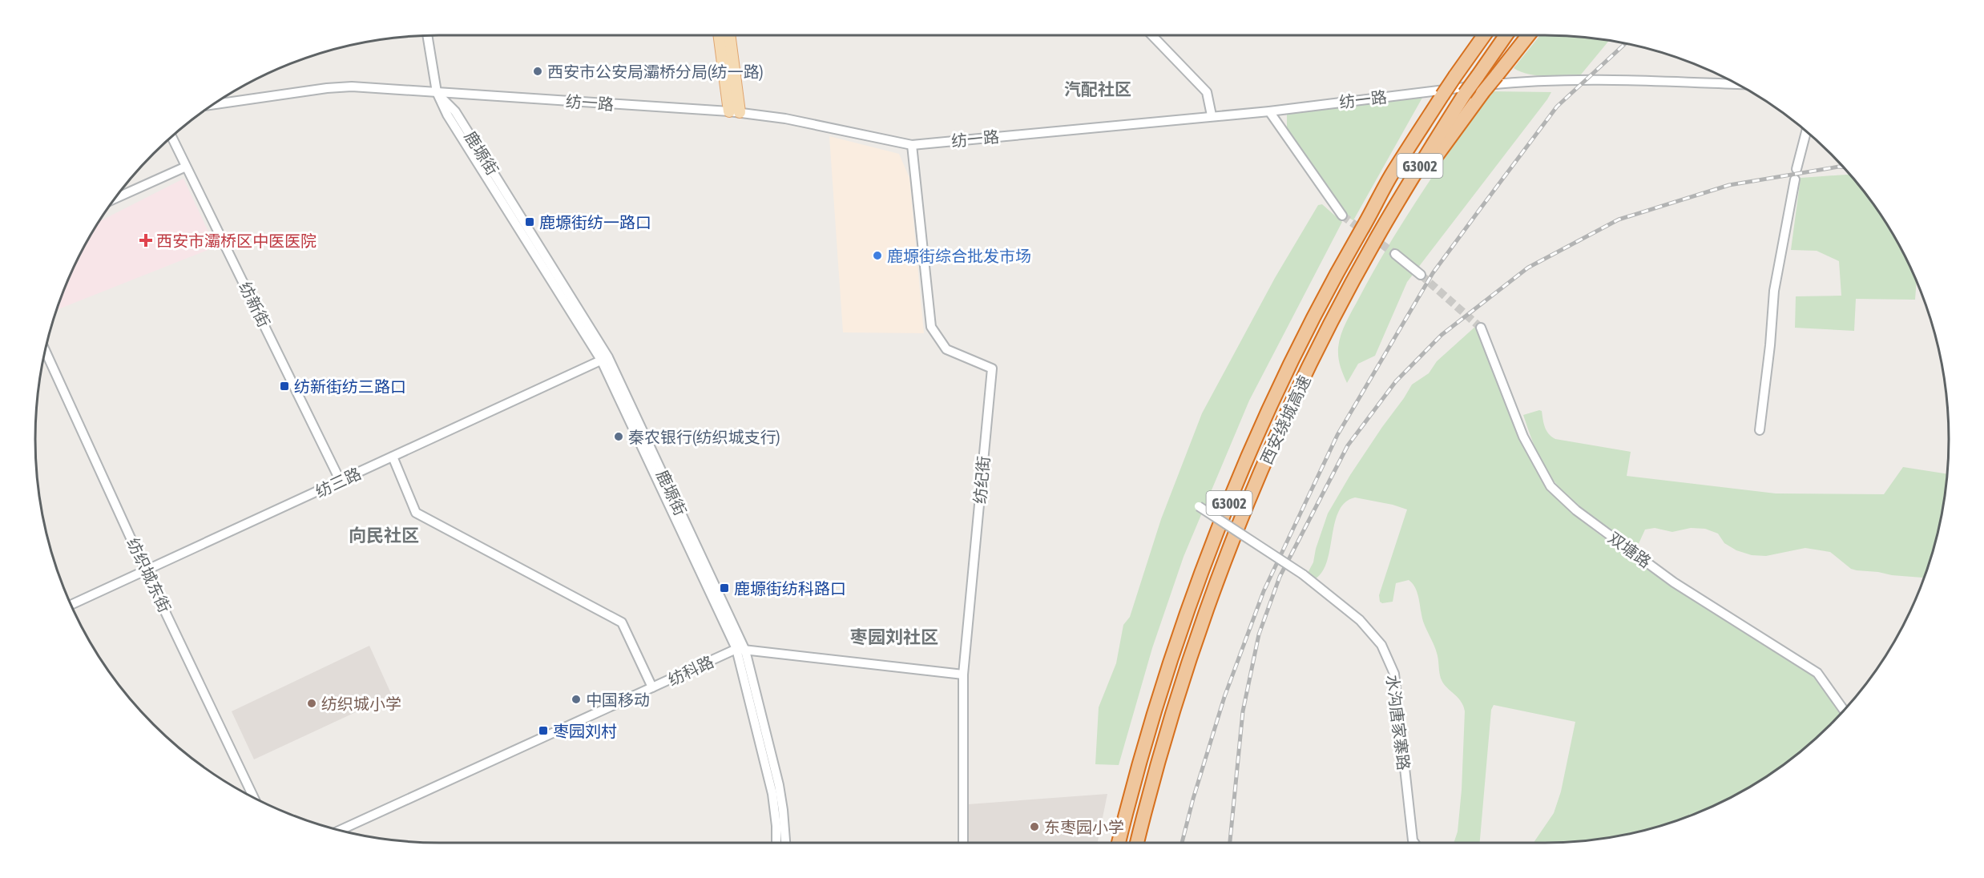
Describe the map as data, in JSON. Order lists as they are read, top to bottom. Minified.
{"streets":{"highway":["G3002","西安绕城高速"],"street":["纺一路","鹿塬街","纺新街","纺纪街","纺三路","双塘路","纺织城东街","纺科路","水沟唐家寨路"]},"crossings":[["纺一路","鹿塬街"],["纺一路","纺纪街"],["鹿塬街","纺三路"],["鹿塬街","纺科路"],["纺新街","纺三路"],["纺三路","纺织城东街"]],"districts":["汽配社区","向民社区","枣园刘社区"],"places":{"other":["西安市公安局灞桥分局(纺一路)","鹿塬街综合批发市场","秦农银行(纺织城支行)","中国移动","纺织城小学","东枣园小学"],"transit":["鹿塬街纺一路口","纺新街纺三路口","鹿塬街纺科路口","枣园刘村"],"health":["西安市灞桥区中医医院"]}}
